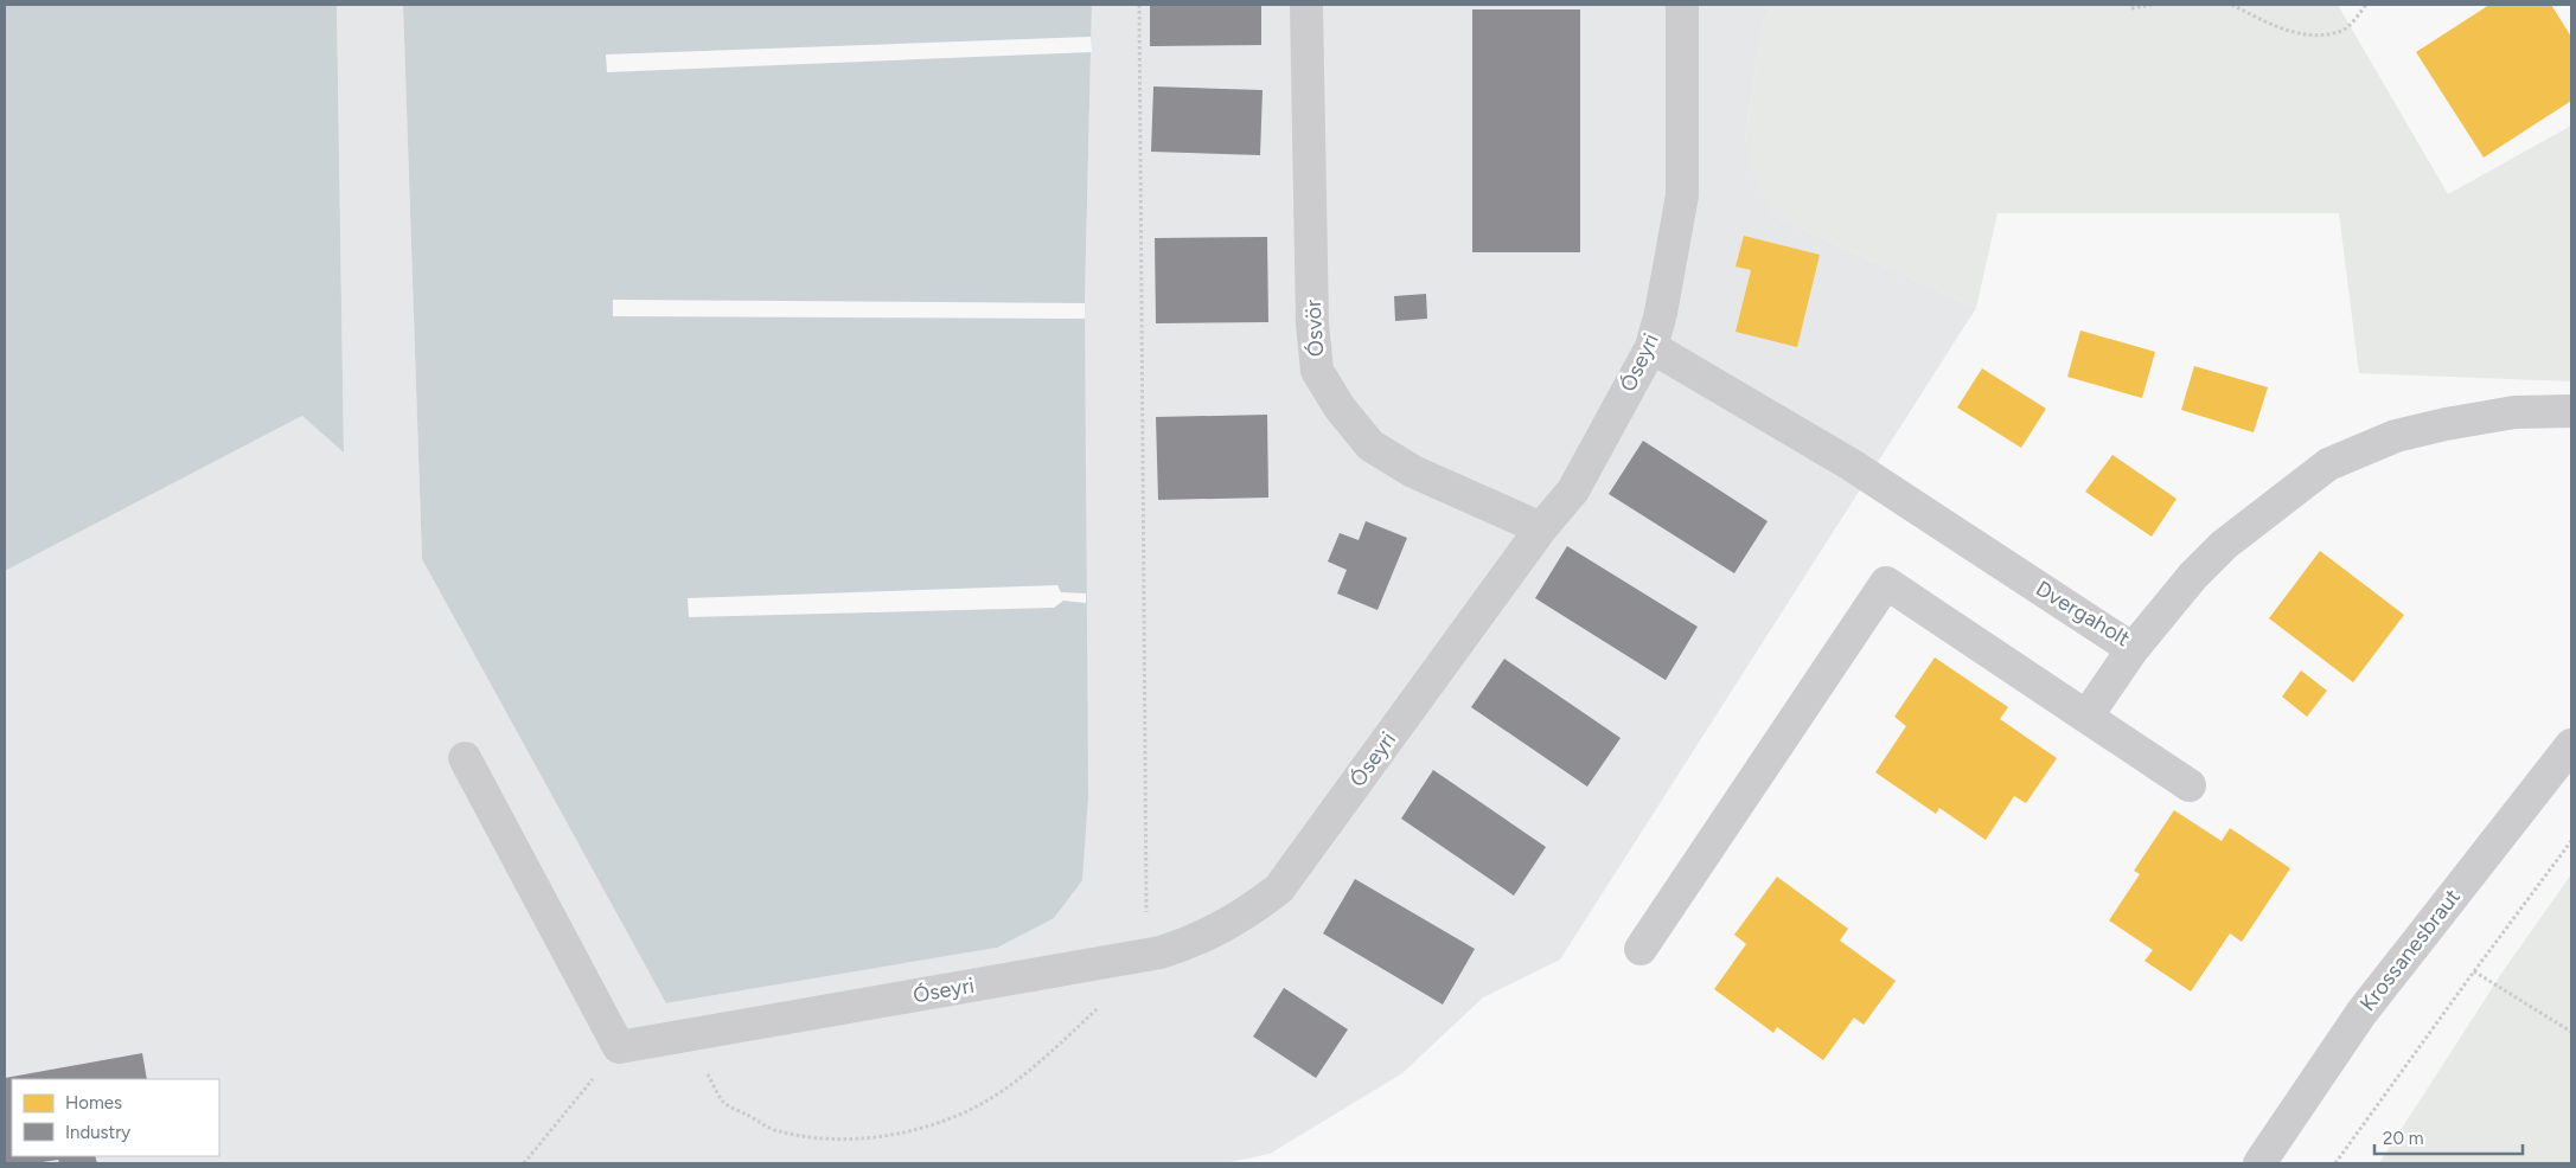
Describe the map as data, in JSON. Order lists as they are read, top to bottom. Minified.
{"streets":{"street":["Ósvör","Óseyri","Dvergaholt","Krossanesbraut"]},"crossings":[["Ósvör","Óseyri"],["Óseyri","Dvergaholt"]],"legend":["Homes","Industry"],"scale_bar":"20 m"}
